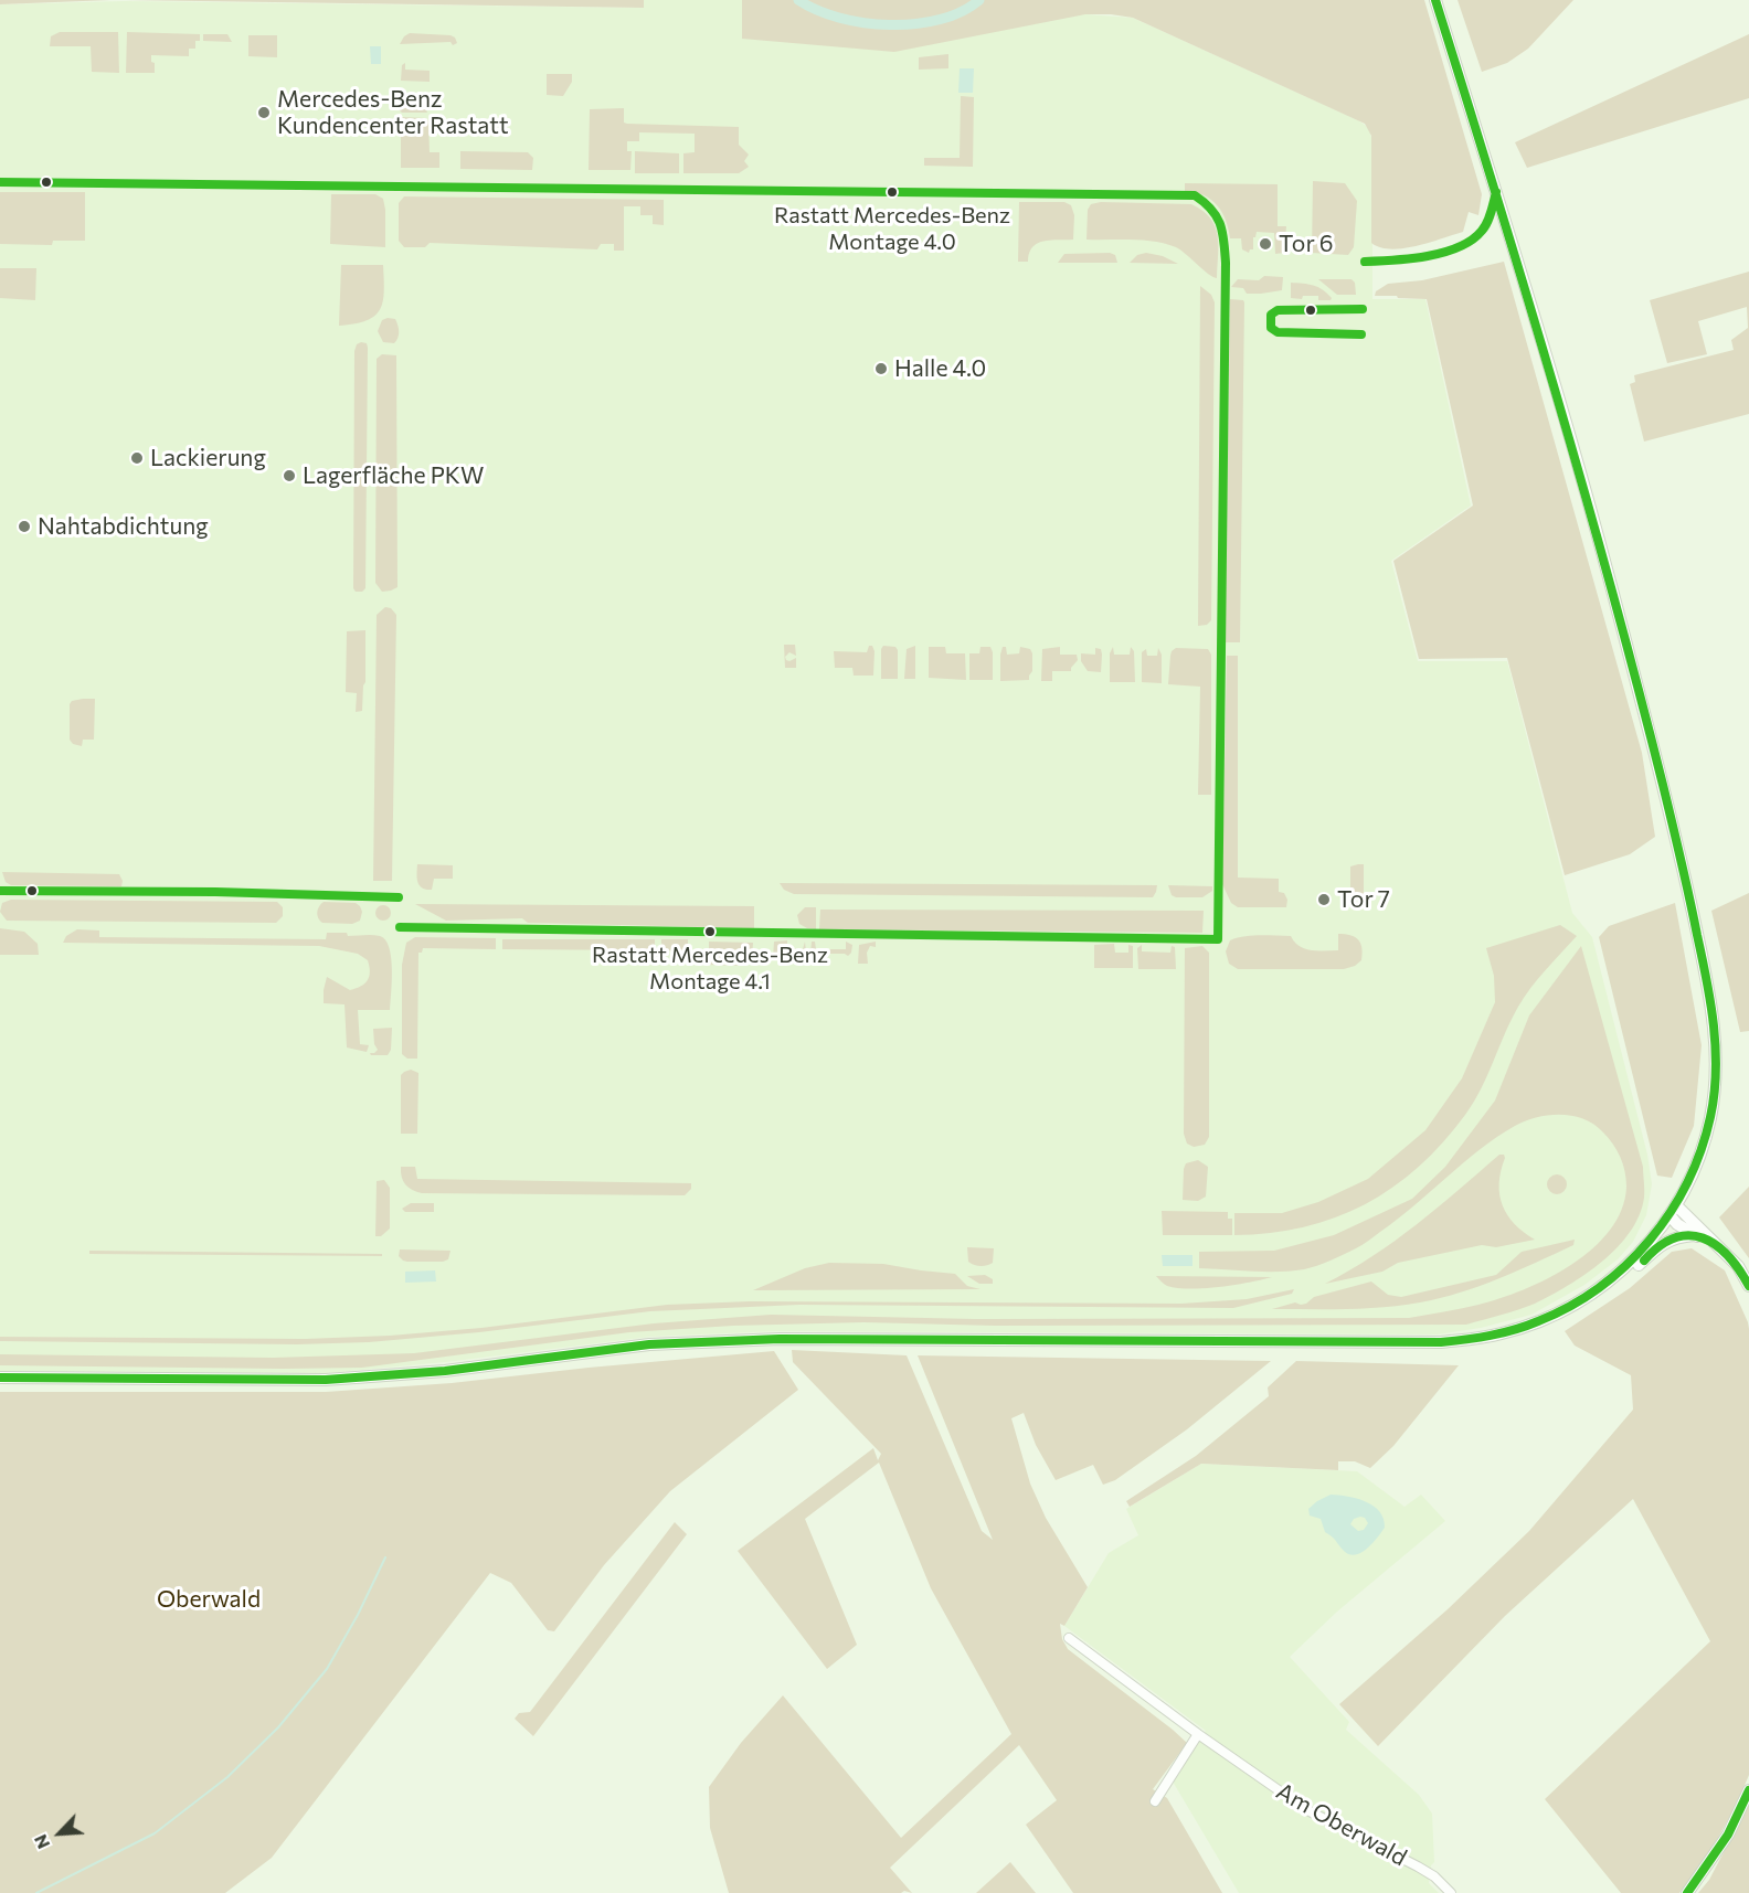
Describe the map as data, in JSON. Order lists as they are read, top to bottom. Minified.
{"streets":{"street":["Am Oberwald"]},"parks":["Oberwald"],"places":["Mercedes-Benz Kundencenter Rastatt","Rastatt Mercedes-Benz Montage 4.0","Tor 6","Halle 4.0","Lackierung","Lagerfläche PKW","Nahtabdichtung","Tor 7","Rastatt Mercedes-Benz Montage 4.1"],"north":"bottom left"}
